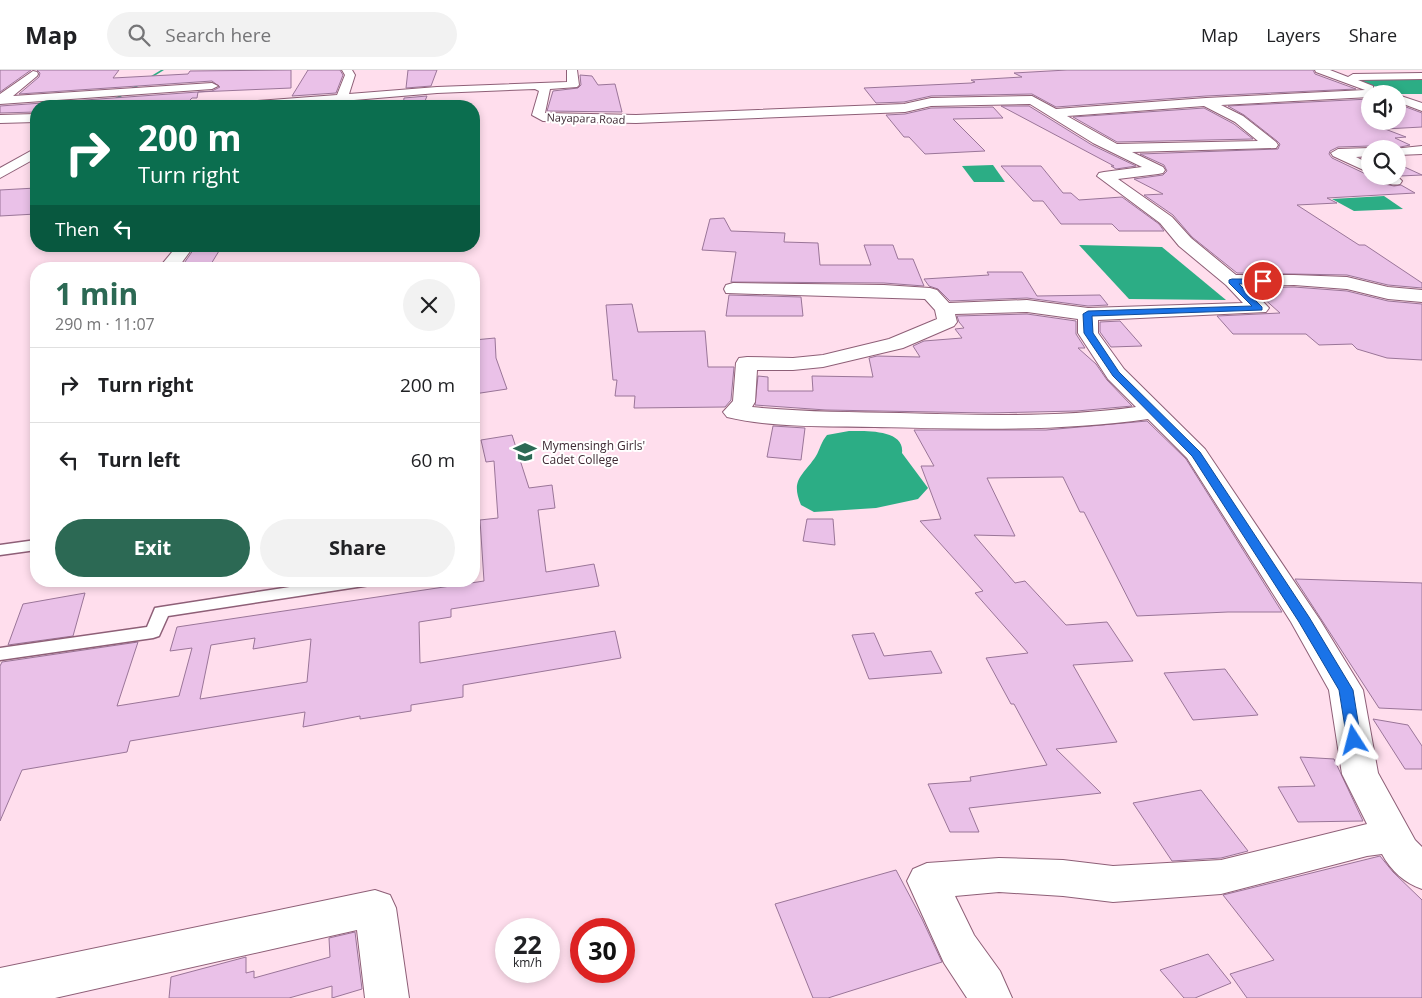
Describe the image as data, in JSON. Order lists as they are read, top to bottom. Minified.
{"streets":{"street":["Nayapara Road"]},"places":{"school or university":["Mymensingh Girls' Cadet College"]},"page":{"header":"Map","search":"Search here","nav":["Map","Layers","Share"],"turn":["200 m","Turn right"],"then":"Then","heading":["1 min","290 m · 11:07"],"list":[{"name":"Turn right","value":"200 m"},{"name":"Turn left","value":"60 m"}],"buttons":["Exit","Share"],"speed":"22 km/h","limit":"30"}}
